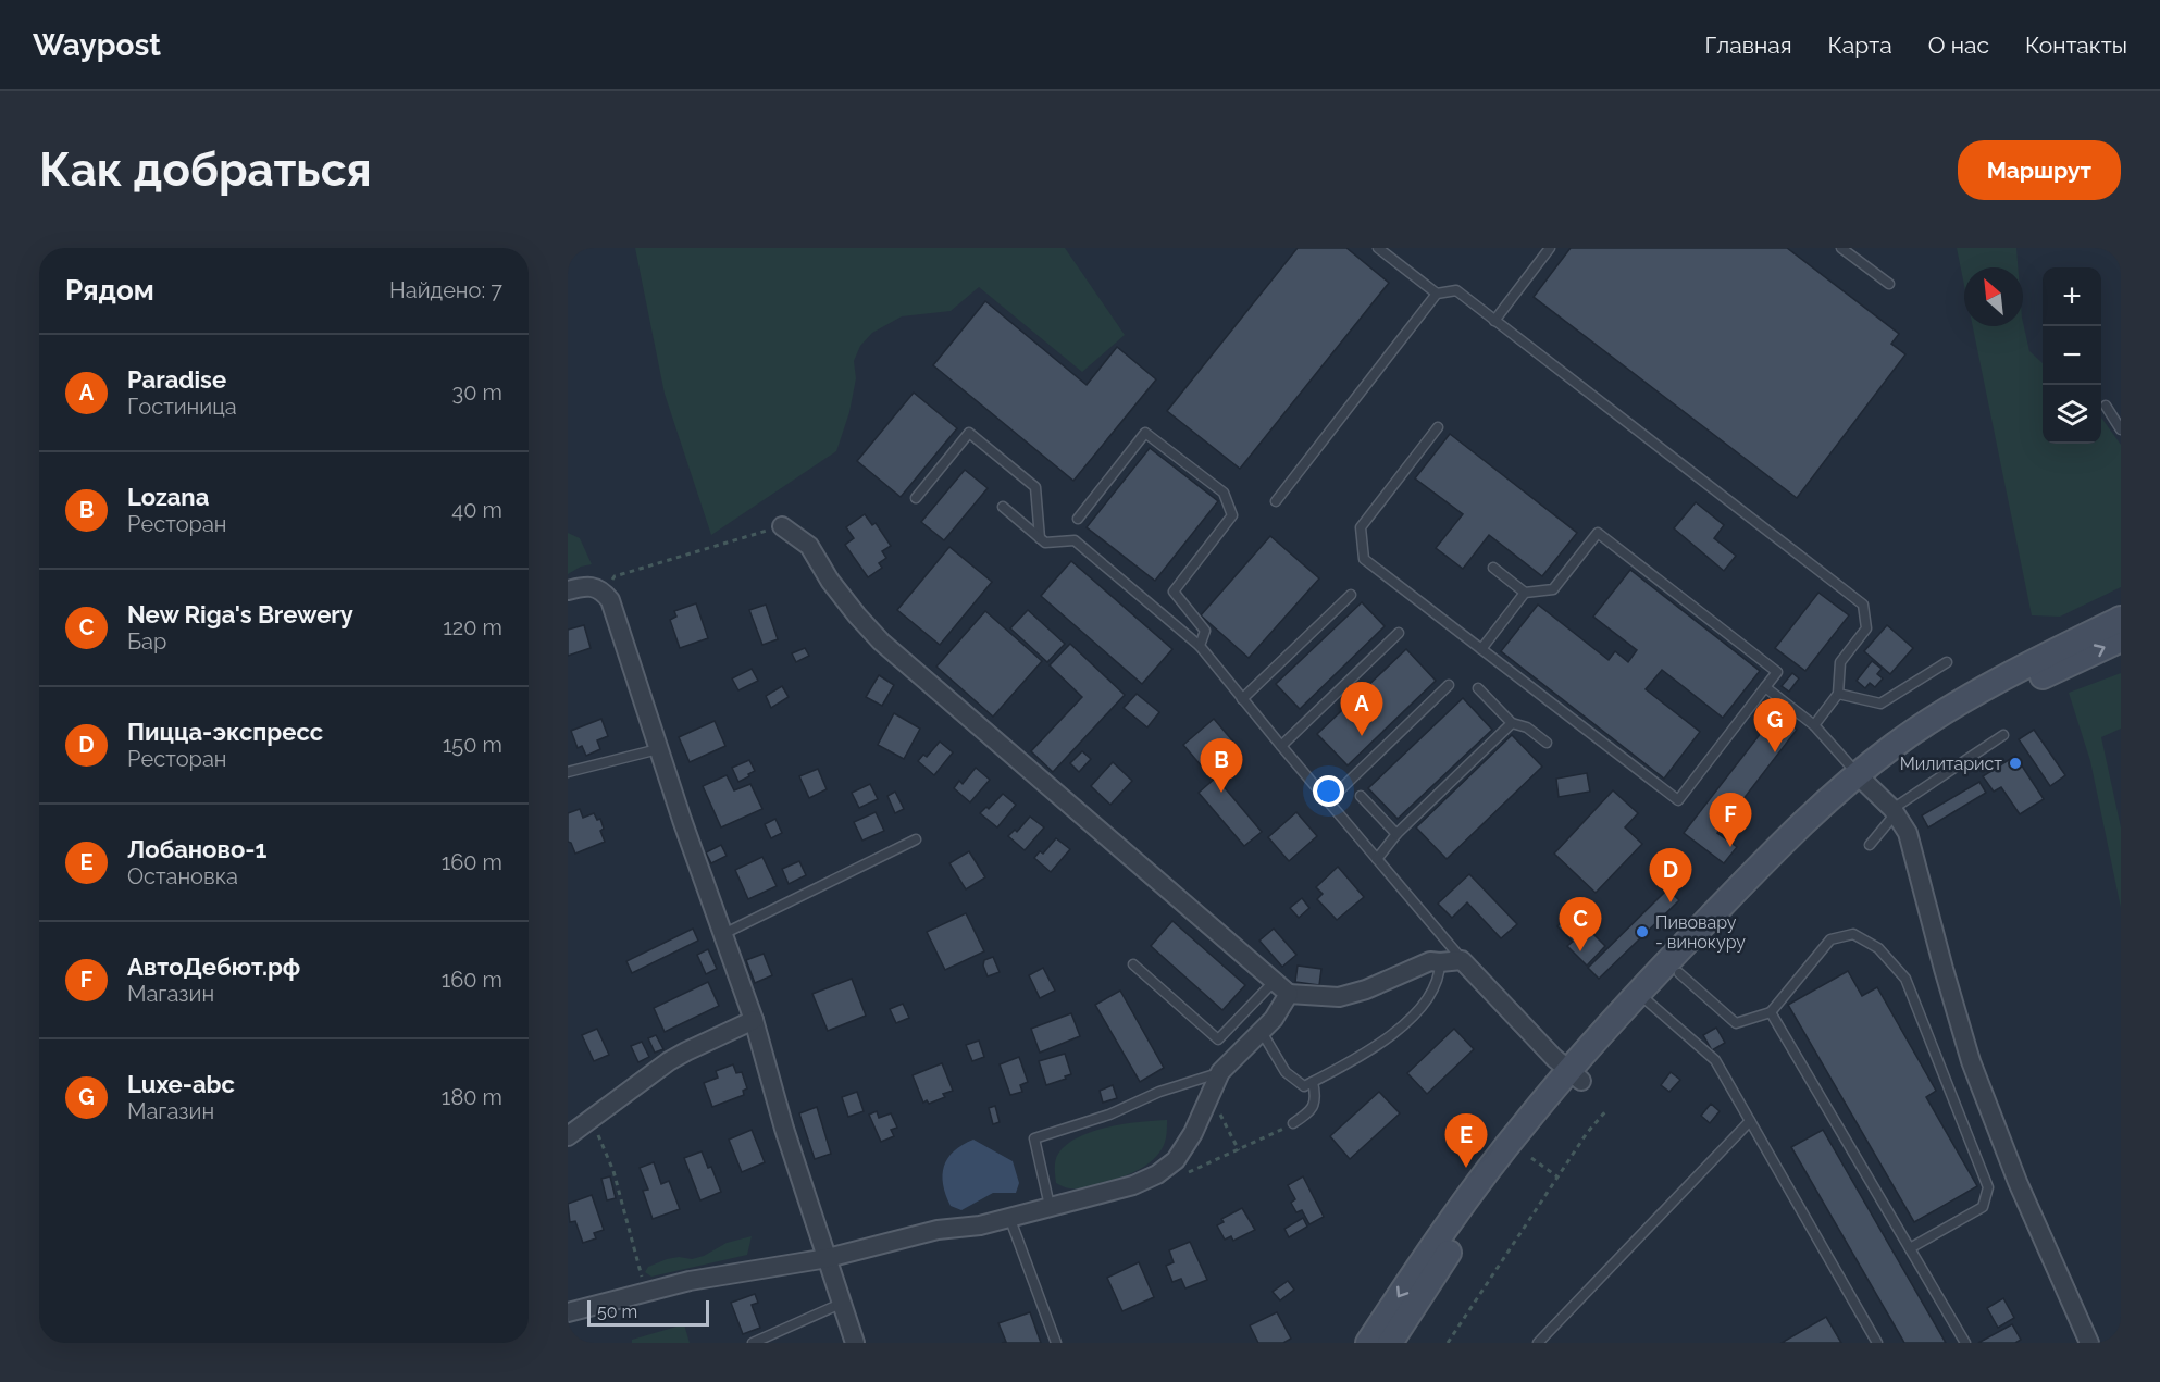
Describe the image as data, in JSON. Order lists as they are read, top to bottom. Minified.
{"places":["Милитарист","Пивовару - винокуру"],"scale_bar":"50 m","north":"top left","page":{"header":"Waypost","nav":["Главная","Карта","О нас","Контакты"],"buttons":"Маршрут","title":"Как добраться","heading":["Рядом","Найдено: 7"],"map_buttons":["+","−"],"list":[{"mark":"A","name":"Paradise","note":"Гостиница","value":"30 m"},{"mark":"B","name":"Lozana","note":"Ресторан","value":"40 m"},{"mark":"C","name":"New Riga's Brewery","note":"Бар","value":"120 m"},{"mark":"D","name":"Пицца-экспресс","note":"Ресторан","value":"150 m"},{"mark":"E","name":"Лобаново-1","note":"Остановка","value":"160 m"},{"mark":"F","name":"АвтоДебют.рф","note":"Магазин","value":"160 m"},{"mark":"G","name":"Luxe-abc","note":"Магазин","value":"180 m"}],"pins":["A","G","B","F","D","C","E"],"scale":"50 m"}}
